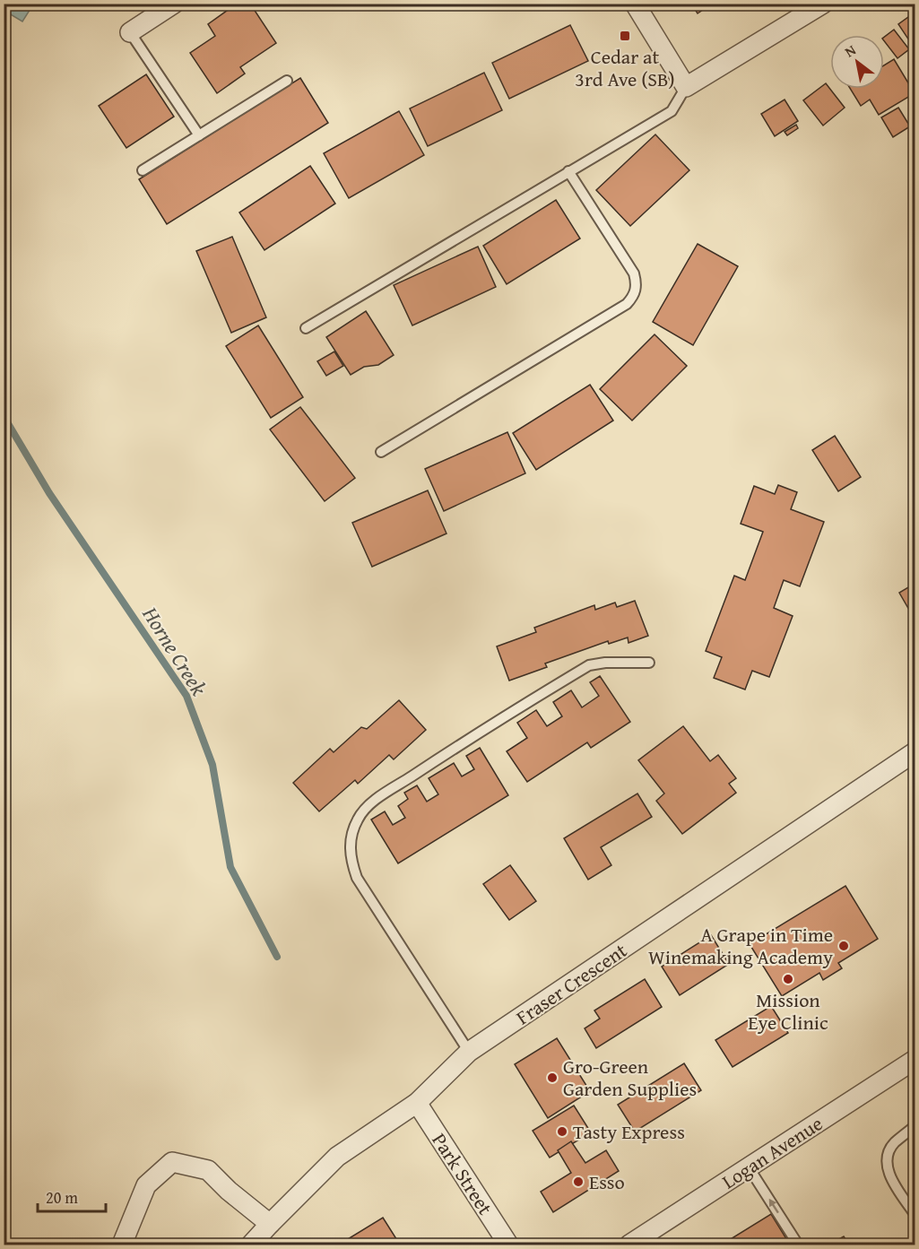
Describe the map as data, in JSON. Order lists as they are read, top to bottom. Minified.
{"streets":{"street":["Fraser Crescent","Logan Avenue","Park Street"]},"crossings":[["Fraser Crescent","Park Street"]],"water":["Horne Creek"],"places":{"transit":["Cedar at 3rd Ave (SB)"],"other":["A Grape in Time Winemaking Academy","Mission Eye Clinic","Gro-Green Garden Supplies","Tasty Express","Esso"]},"scale_bar":"20 m","north":"top left"}
